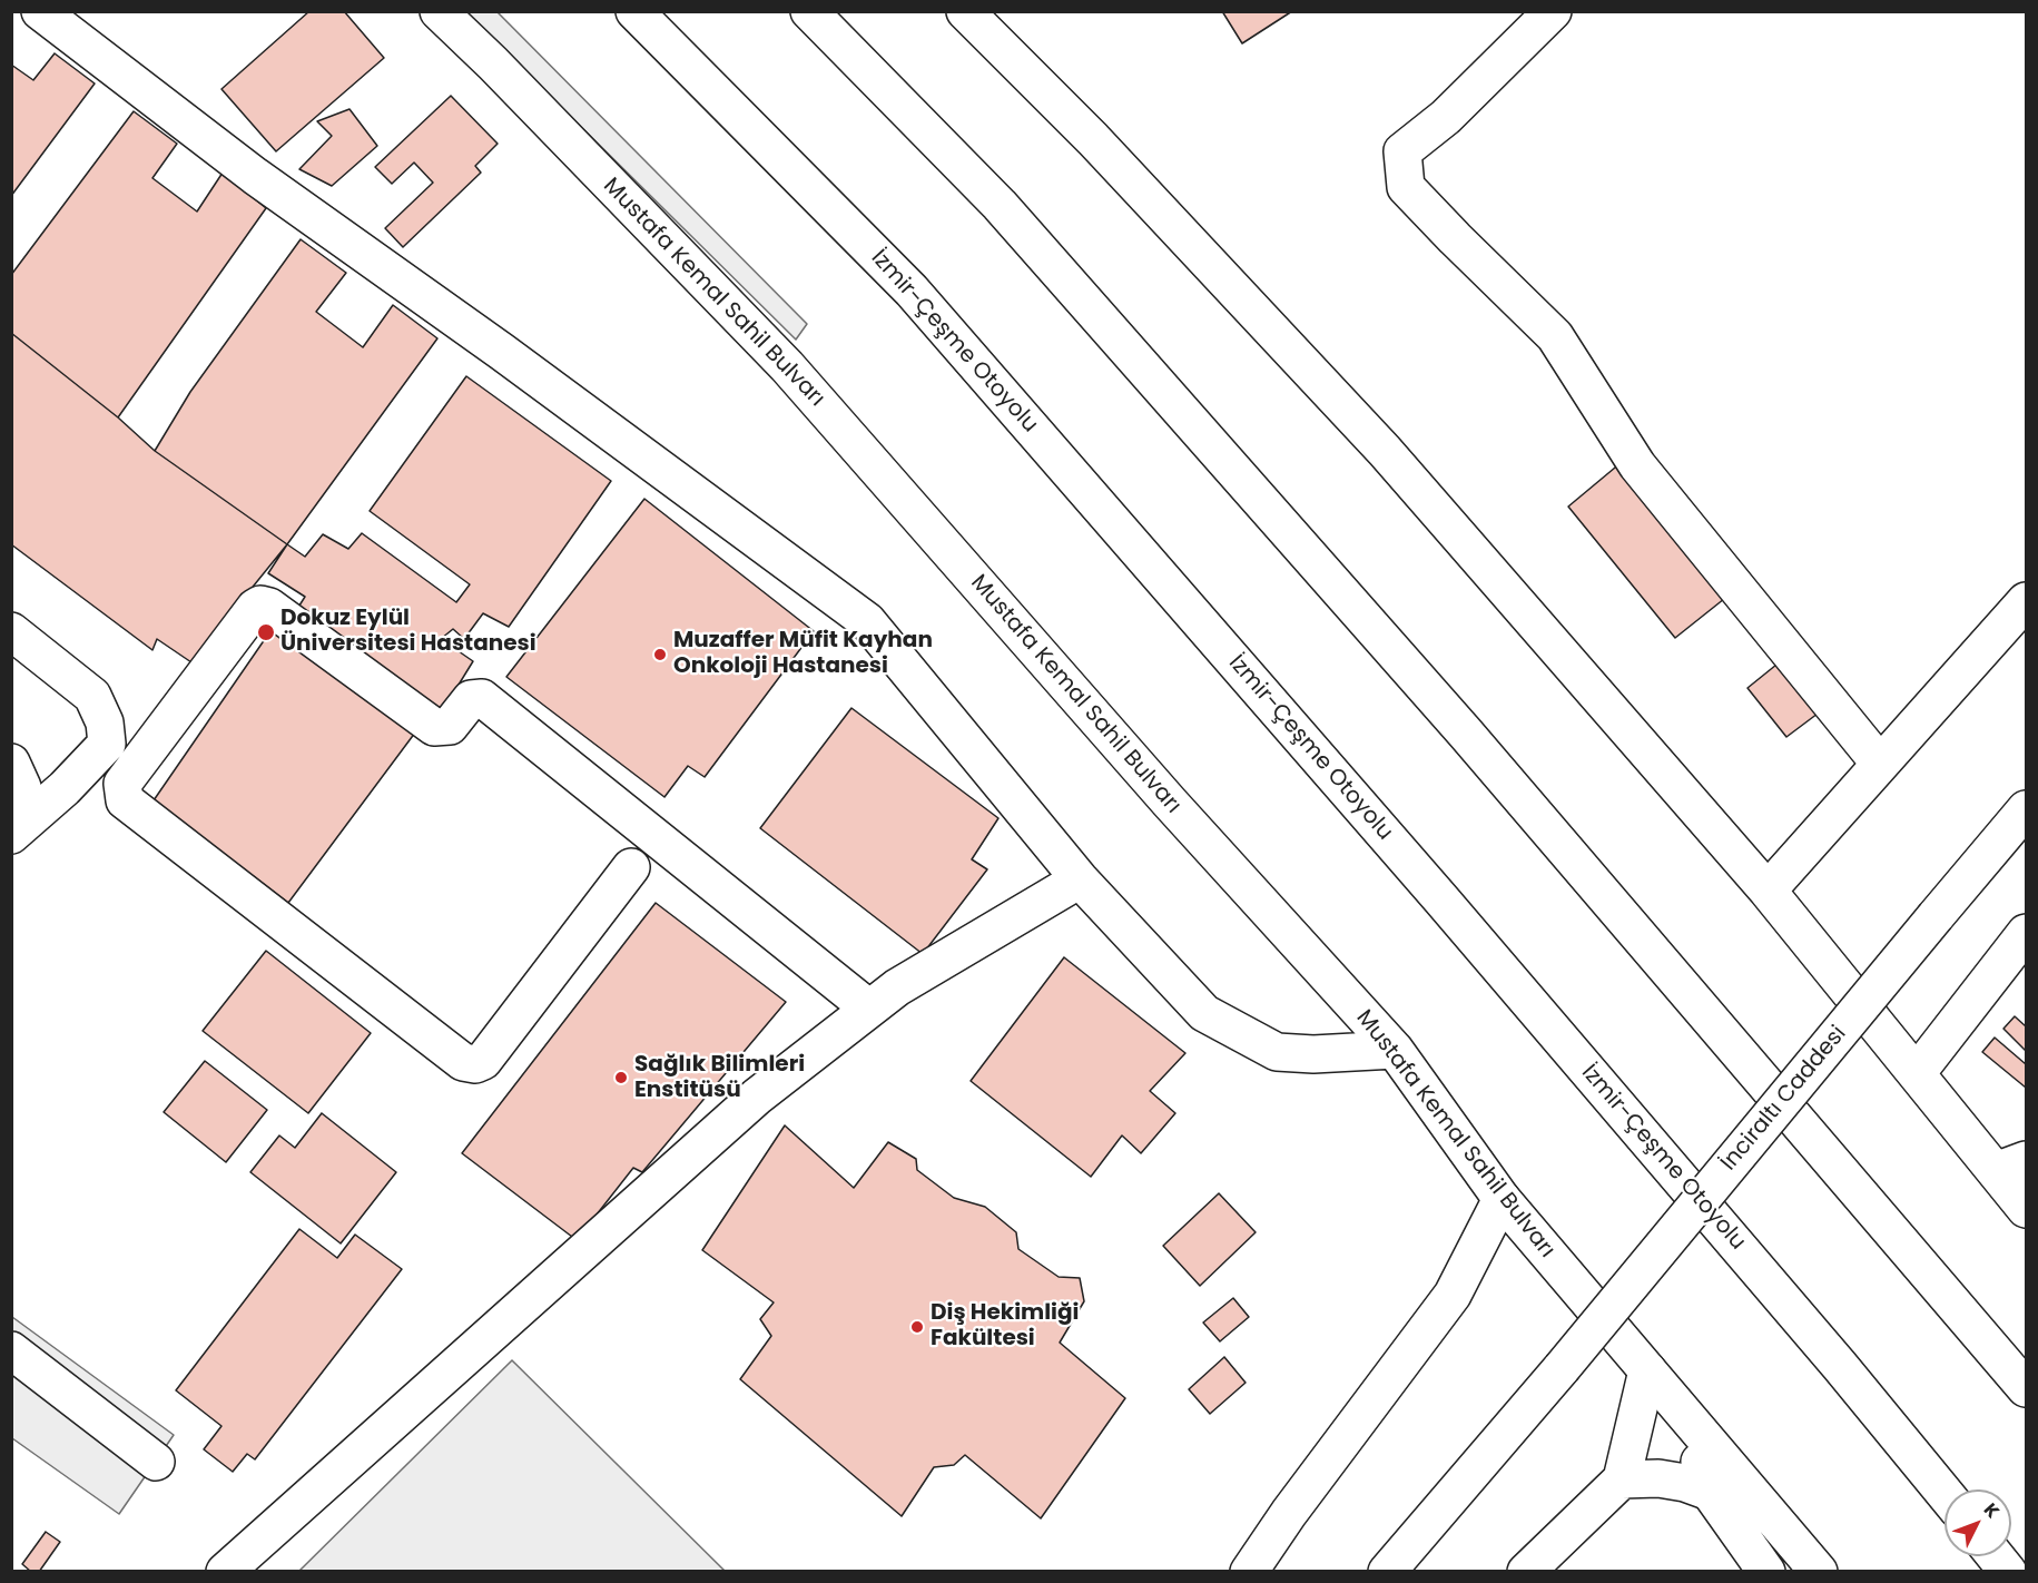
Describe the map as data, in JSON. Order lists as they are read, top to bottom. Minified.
{"streets":{"main road":["Mustafa Kemal Sahil Bulvarı","İzmir-Çeşme Otoyolu","İnciraltı Caddesi"]},"places":["Dokuz Eylül Üniversitesi Hastanesi","Muzaffer Müfit Kayhan Onkoloji Hastanesi","Sağlık Bilimleri Enstitüsü","Diş Hekimliği Fakültesi"],"north":"top right"}
